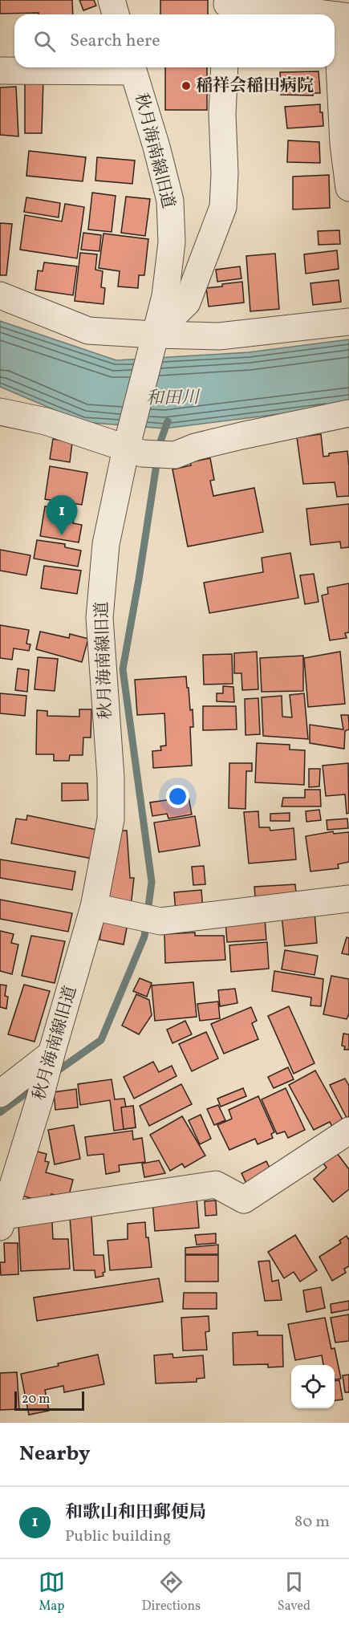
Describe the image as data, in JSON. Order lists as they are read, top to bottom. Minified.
{"streets":{"street":["秋月海南線旧道"]},"water":["和田川"],"places":["稲祥会稲田病院"],"scale_bar":"20 m","page":{"search":"Search here","pins":"1","scale":"20 m","heading":"Nearby","list":[{"mark":"1","name":"和歌山和田郵便局","note":"Public building","value":"80 m"}],"nav":["Map","Directions","Saved"]}}
